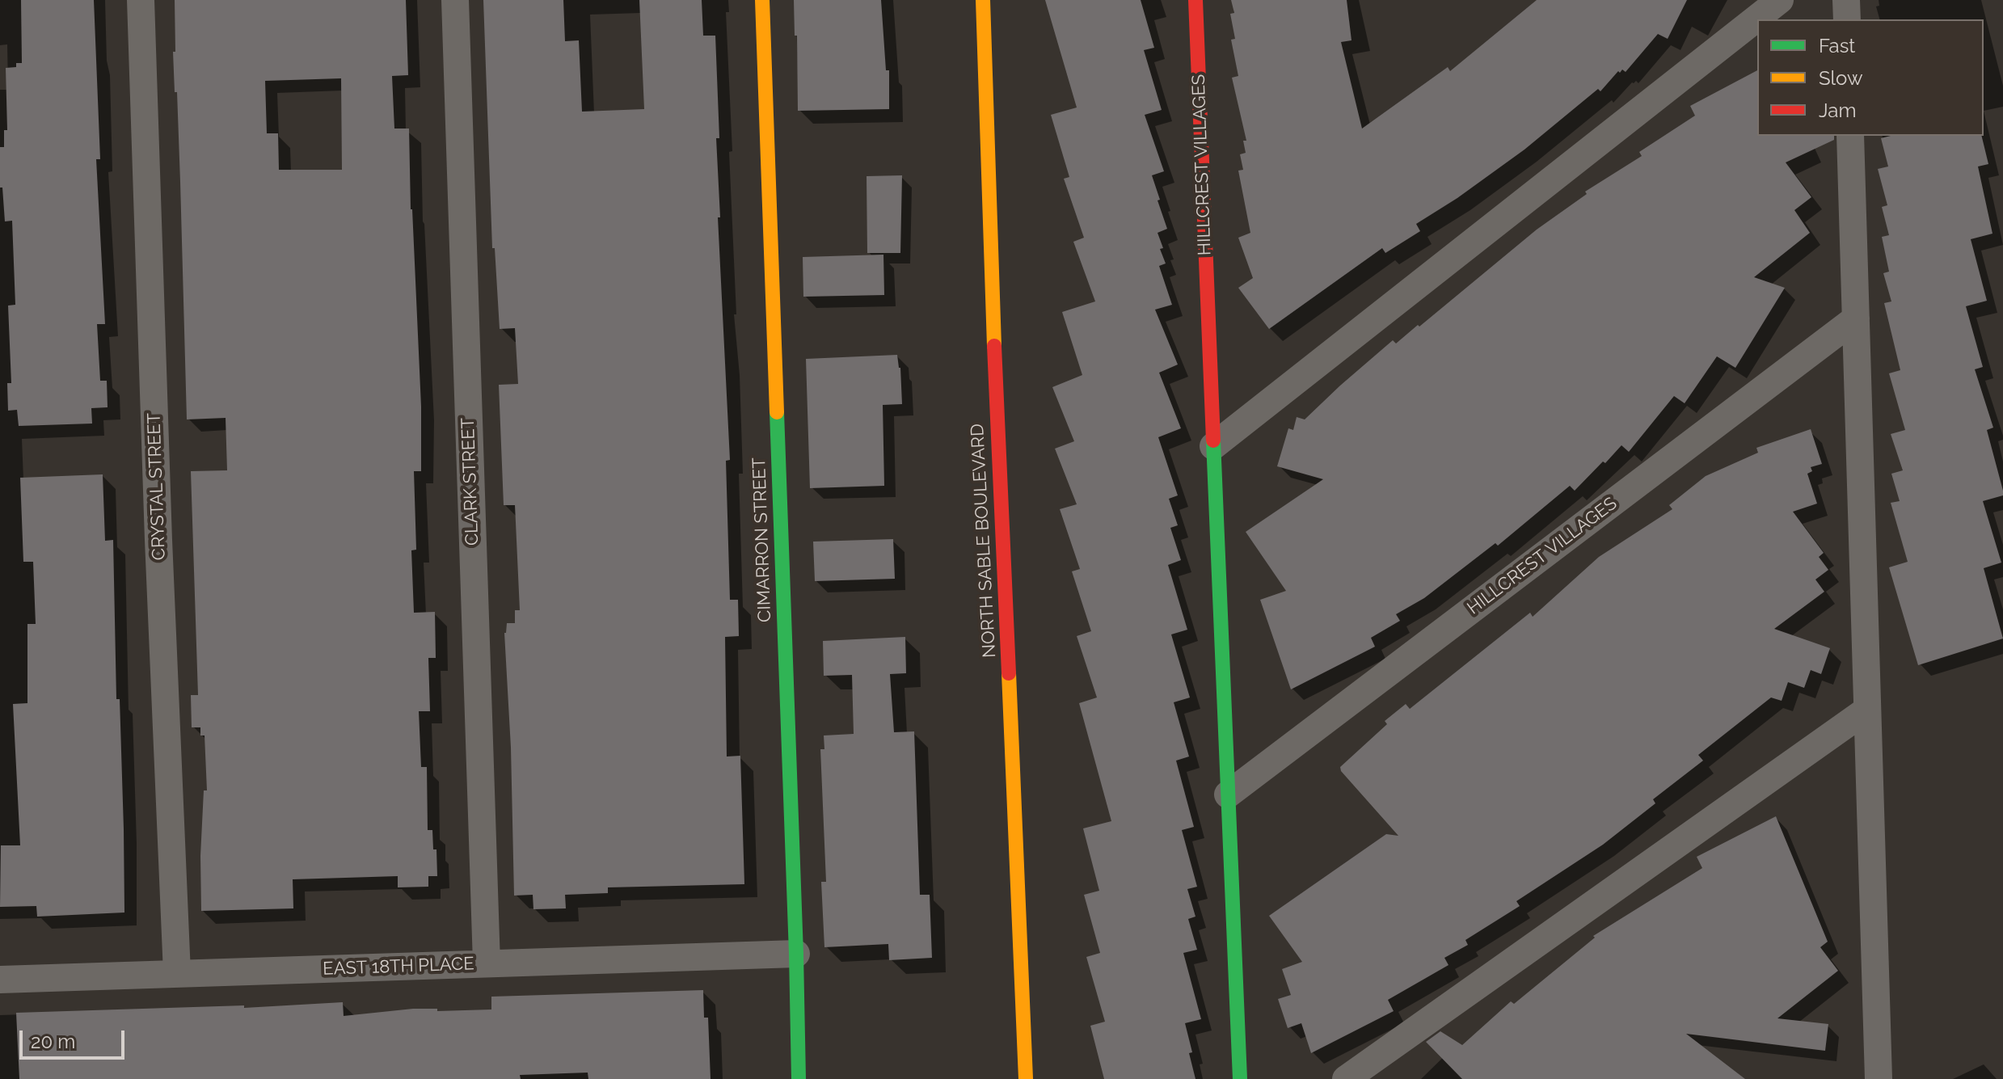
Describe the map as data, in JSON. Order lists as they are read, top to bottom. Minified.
{"streets":{"street":["HILLCREST VILLAGES","CLARK STREET","CRYSTAL STREET","CIMARRON STREET","NORTH SABLE BOULEVARD","EAST 18TH PLACE"]},"crossings":[["CLARK STREET","EAST 18TH PLACE"],["CRYSTAL STREET","EAST 18TH PLACE"],["CIMARRON STREET","EAST 18TH PLACE"]],"legend":["Fast","Slow","Jam"],"scale_bar":"20 m"}
